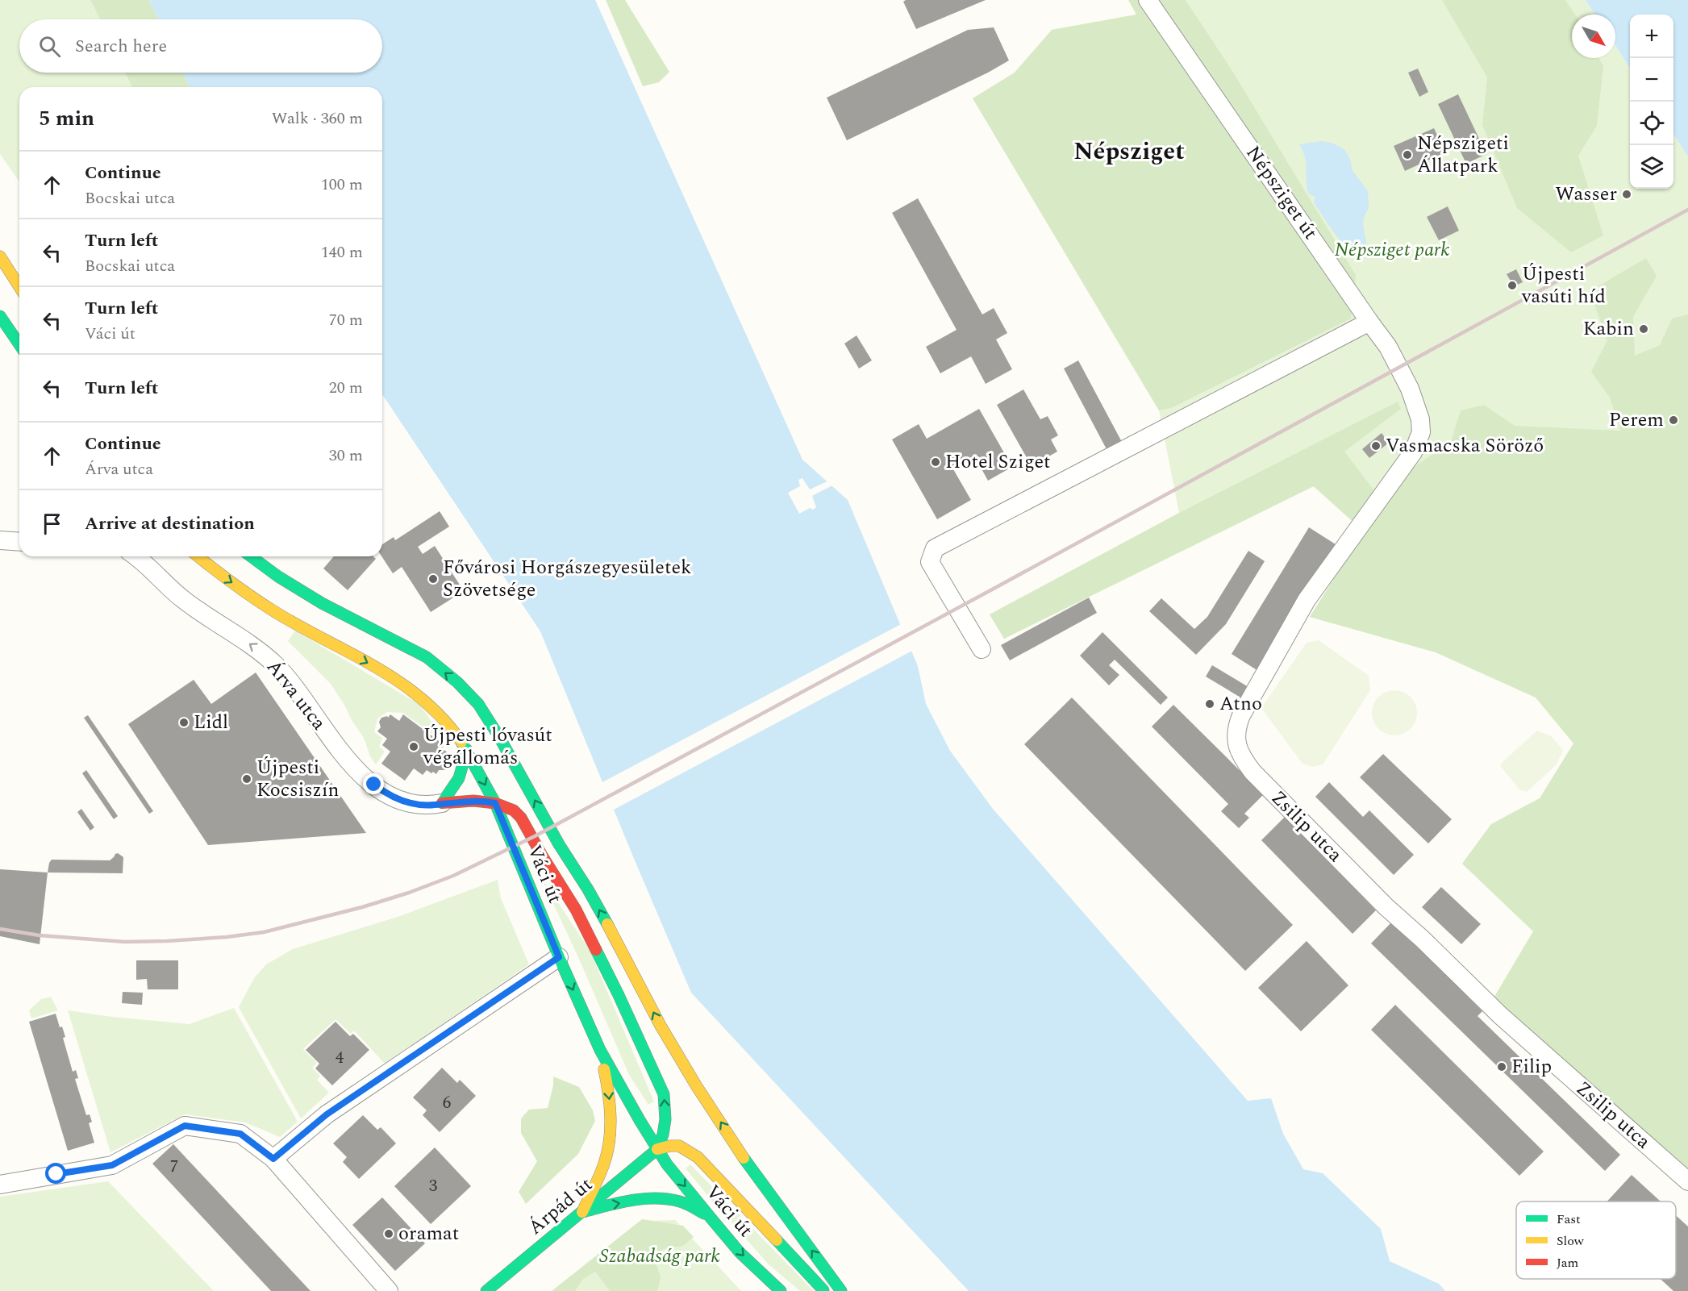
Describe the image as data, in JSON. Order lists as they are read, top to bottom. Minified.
{"streets":{"main road":["Váci út","Árpád út"],"street":["Népsziget út","Árva utca","Zsilip utca"]},"crossings":[["Népsziget út","Zsilip utca"],["Váci út","Árpád út"]],"one_way":["Árva utca"],"districts":["Népsziget"],"parks":["Népsziget park","Szabadság park"],"places":["Népszigeti Állatpark","Wasser","Újpesti vasúti híd","Kabin","Perem","Vasmacska Söröző","Hotel Sziget","Fővárosi Horgászegyesületek Szövetsége","Atno","Lidl","Újpesti lóvasút végállomás","Újpesti Kocsiszín","Filip","oramat"],"house_numbers":["4","6","7","3"],"legend":["Fast","Slow","Jam"],"north":"bottom right","page":{"map_buttons":["+","−"],"search":"Search here","heading":["5 min","Walk · 360 m"],"list":[["Continue","Bocskai utca","100 m"],["Turn left","Bocskai utca","140 m"],["Turn left","Váci út","70 m"],["Turn left","20 m"],["Continue","Árva utca","30 m"],"Arrive at destination"]}}
